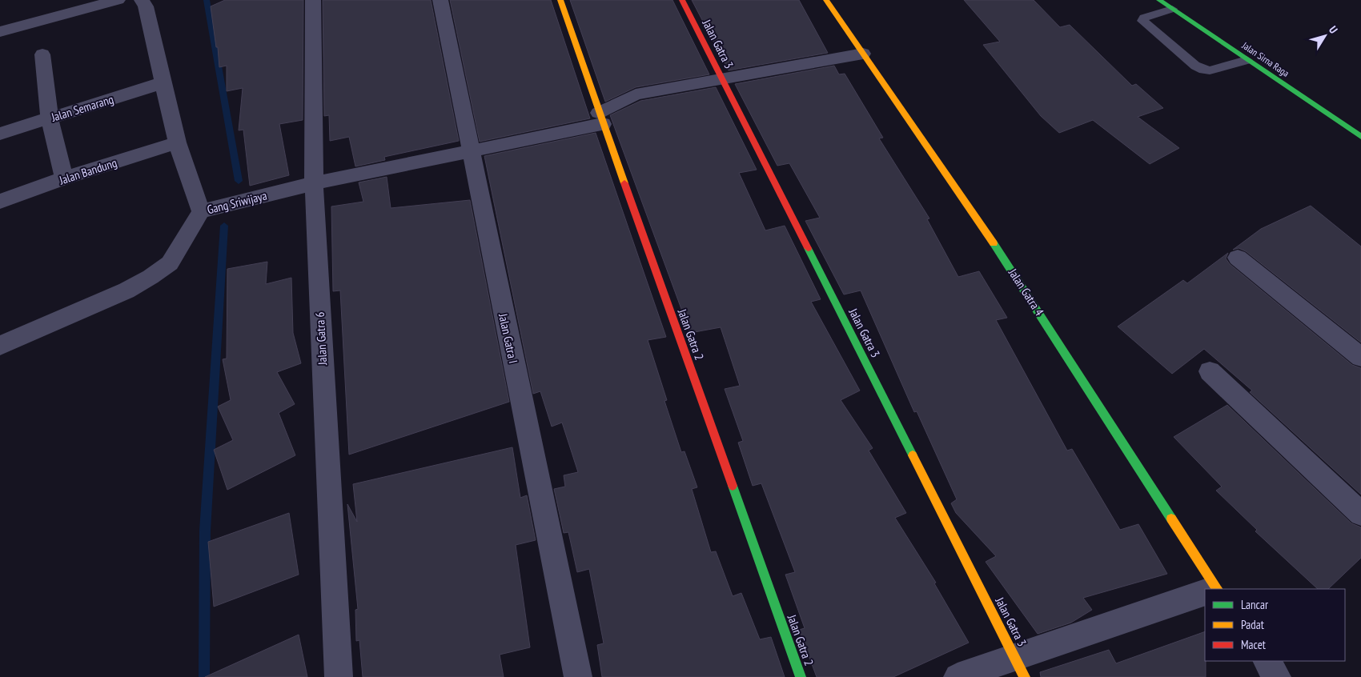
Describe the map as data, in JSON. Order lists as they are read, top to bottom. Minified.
{"streets":{"street":["Jalan Gatra 3","Jalan Sirna Raga","Jalan Semarang","Jalan Bandung","Gang Sriwijaya","Jalan Gatra 4","Jalan Gatra 2","Jalan Gatra 6","Jalan Gatra I"]},"crossings":[["Jalan Gatra 3","Gang Sriwijaya"],["Gang Sriwijaya","Jalan Gatra 4"],["Gang Sriwijaya","Jalan Gatra 2"],["Gang Sriwijaya","Jalan Gatra 6"],["Gang Sriwijaya","Jalan Gatra I"]],"legend":["Lancar","Padat","Macet"],"north":"top right"}
